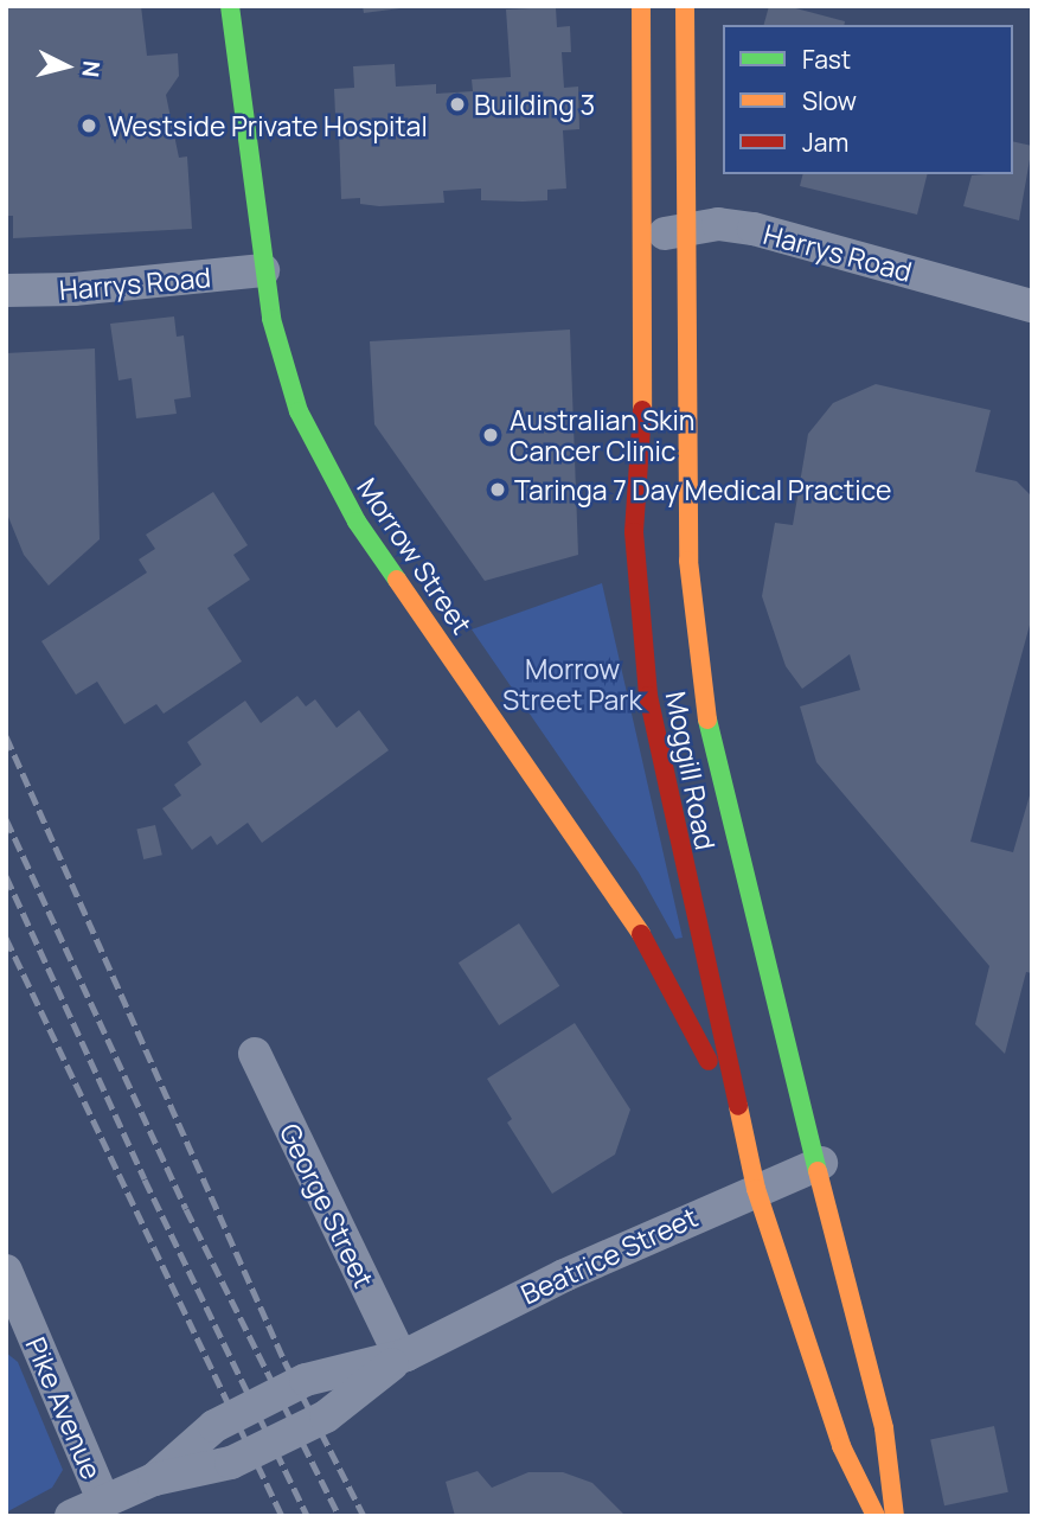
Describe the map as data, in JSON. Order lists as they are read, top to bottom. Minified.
{"streets":{"highway":["Morrow Street","Moggill Road"],"street":["Harrys Road","George Street","Beatrice Street","Pike Avenue"]},"crossings":[["Harrys Road","Morrow Street"],["Harrys Road","Moggill Road"],["Morrow Street","Moggill Road"],["Moggill Road","Beatrice Street"],["George Street","Beatrice Street"],["Beatrice Street","Pike Avenue"]],"parks":["Morrow Street Park"],"places":["Building 3","Westside Private Hospital","Australian Skin Cancer Clinic","Taringa 7 Day Medical Practice"],"legend":["Fast","Slow","Jam"],"north":"right"}
